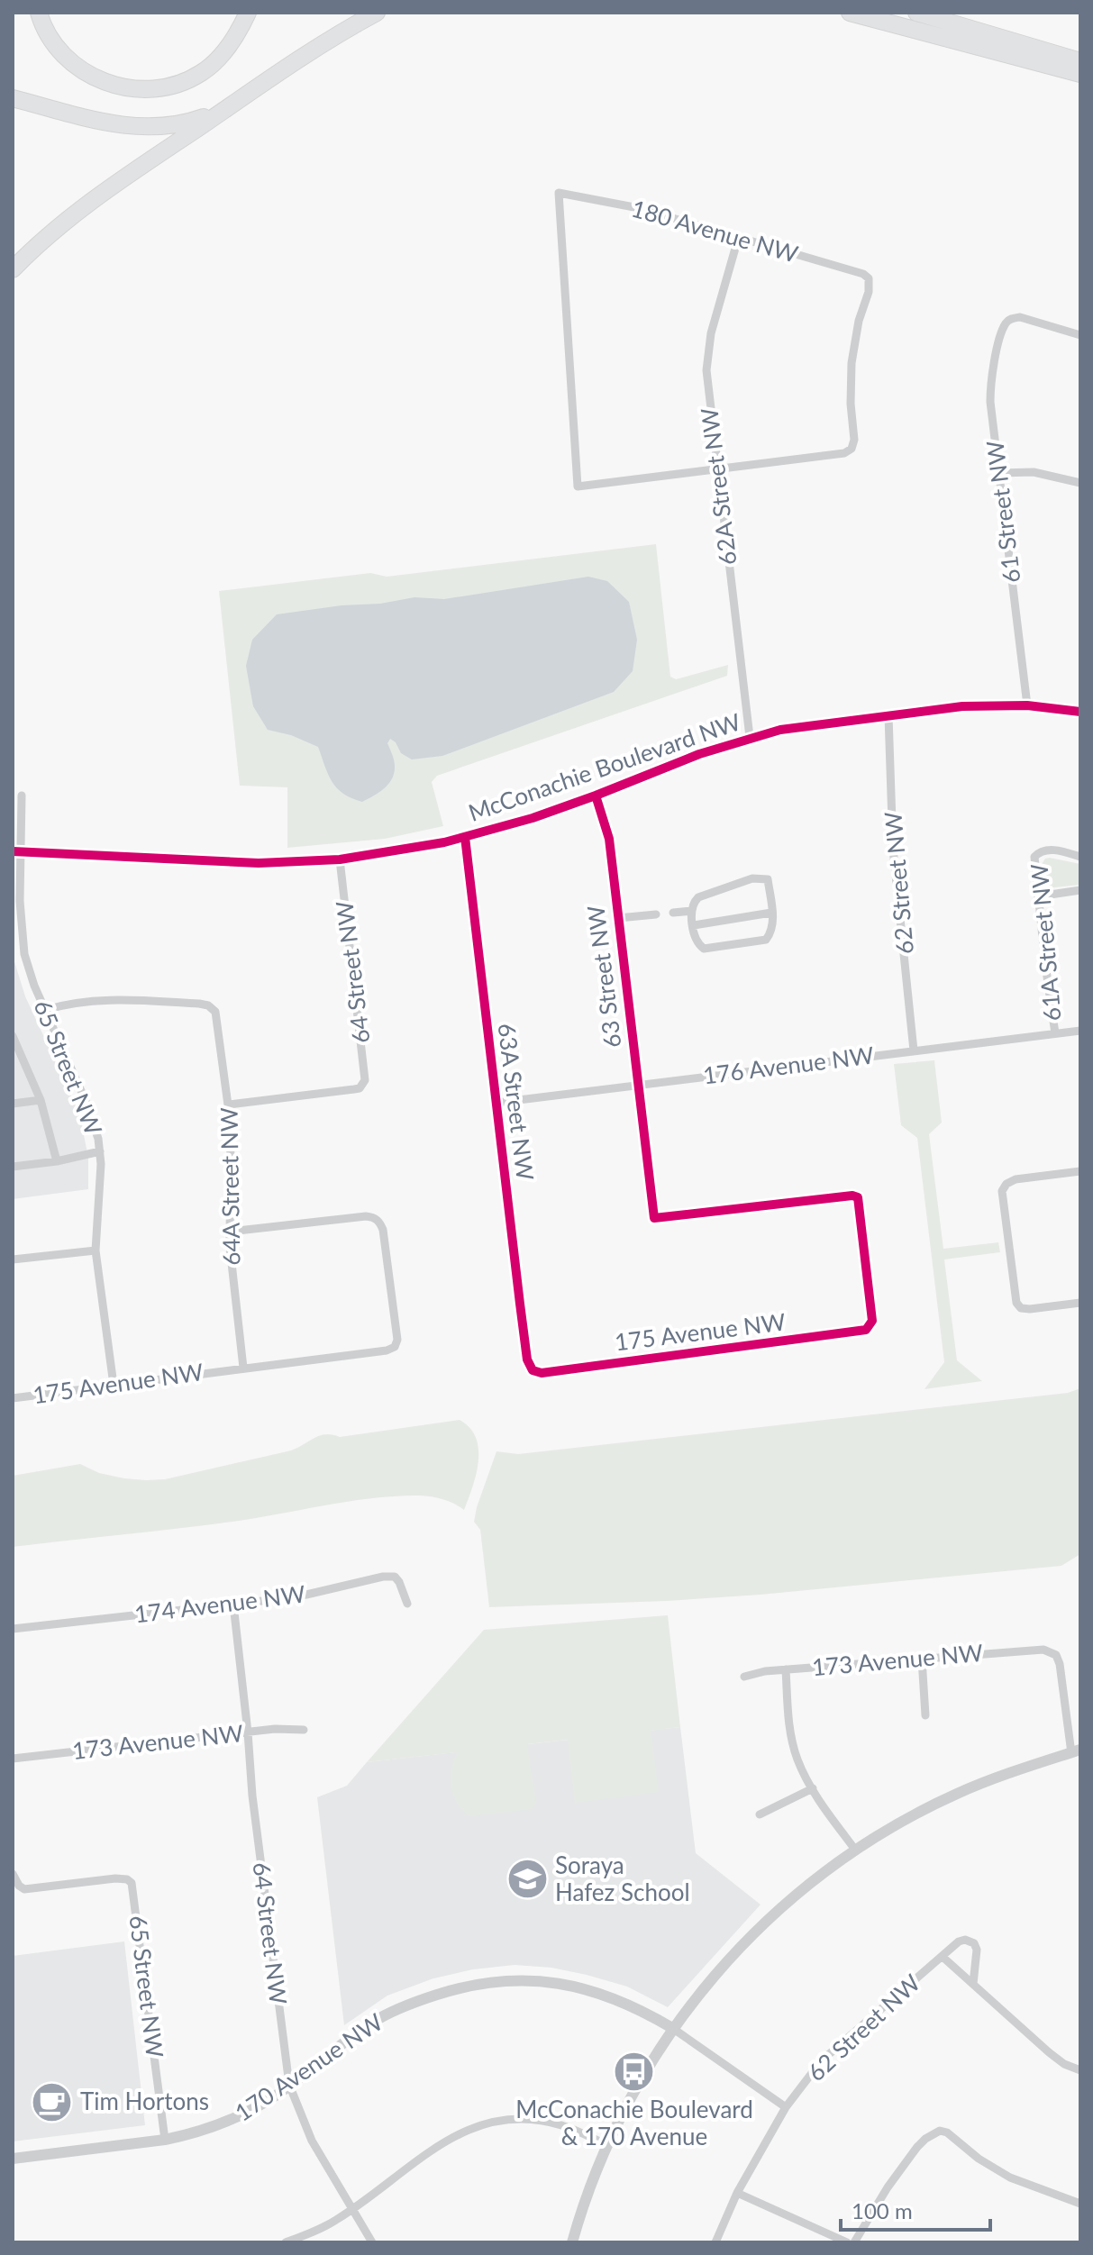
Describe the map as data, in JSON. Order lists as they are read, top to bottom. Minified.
{"streets":{"street":["180 Avenue NW","62A Street NW","61 Street NW","McConachie Boulevard NW","62 Street NW","61A Street NW","64 Street NW","63 Street NW","176 Avenue NW","65 Street NW","63A Street NW","64A Street NW","175 Avenue NW","174 Avenue NW","173 Avenue NW","170 Avenue NW"]},"crossings":[["180 Avenue NW","62A Street NW"],["62A Street NW","McConachie Boulevard NW"],["61 Street NW","McConachie Boulevard NW"],["McConachie Boulevard NW","62 Street NW"],["McConachie Boulevard NW","64 Street NW"],["McConachie Boulevard NW","63 Street NW"],["McConachie Boulevard NW","65 Street NW"],["McConachie Boulevard NW","63A Street NW"],["62 Street NW","176 Avenue NW"],["62 Street NW","170 Avenue NW"],["61A Street NW","176 Avenue NW"],["64 Street NW","64A Street NW"],["64 Street NW","174 Avenue NW"],["64 Street NW","173 Avenue NW"],["64 Street NW","170 Avenue NW"],["63 Street NW","176 Avenue NW"],["63 Street NW","175 Avenue NW"],["176 Avenue NW","63A Street NW"],["65 Street NW","64A Street NW"],["65 Street NW","175 Avenue NW"],["65 Street NW","170 Avenue NW"],["63A Street NW","175 Avenue NW"],["64A Street NW","175 Avenue NW"]],"places":{"school or university":["Soraya Hafez School"],"bus stop":["McConachie Boulevard & 170 Avenue"],"cafe":["Tim Hortons"]},"scale_bar":"100 m"}
